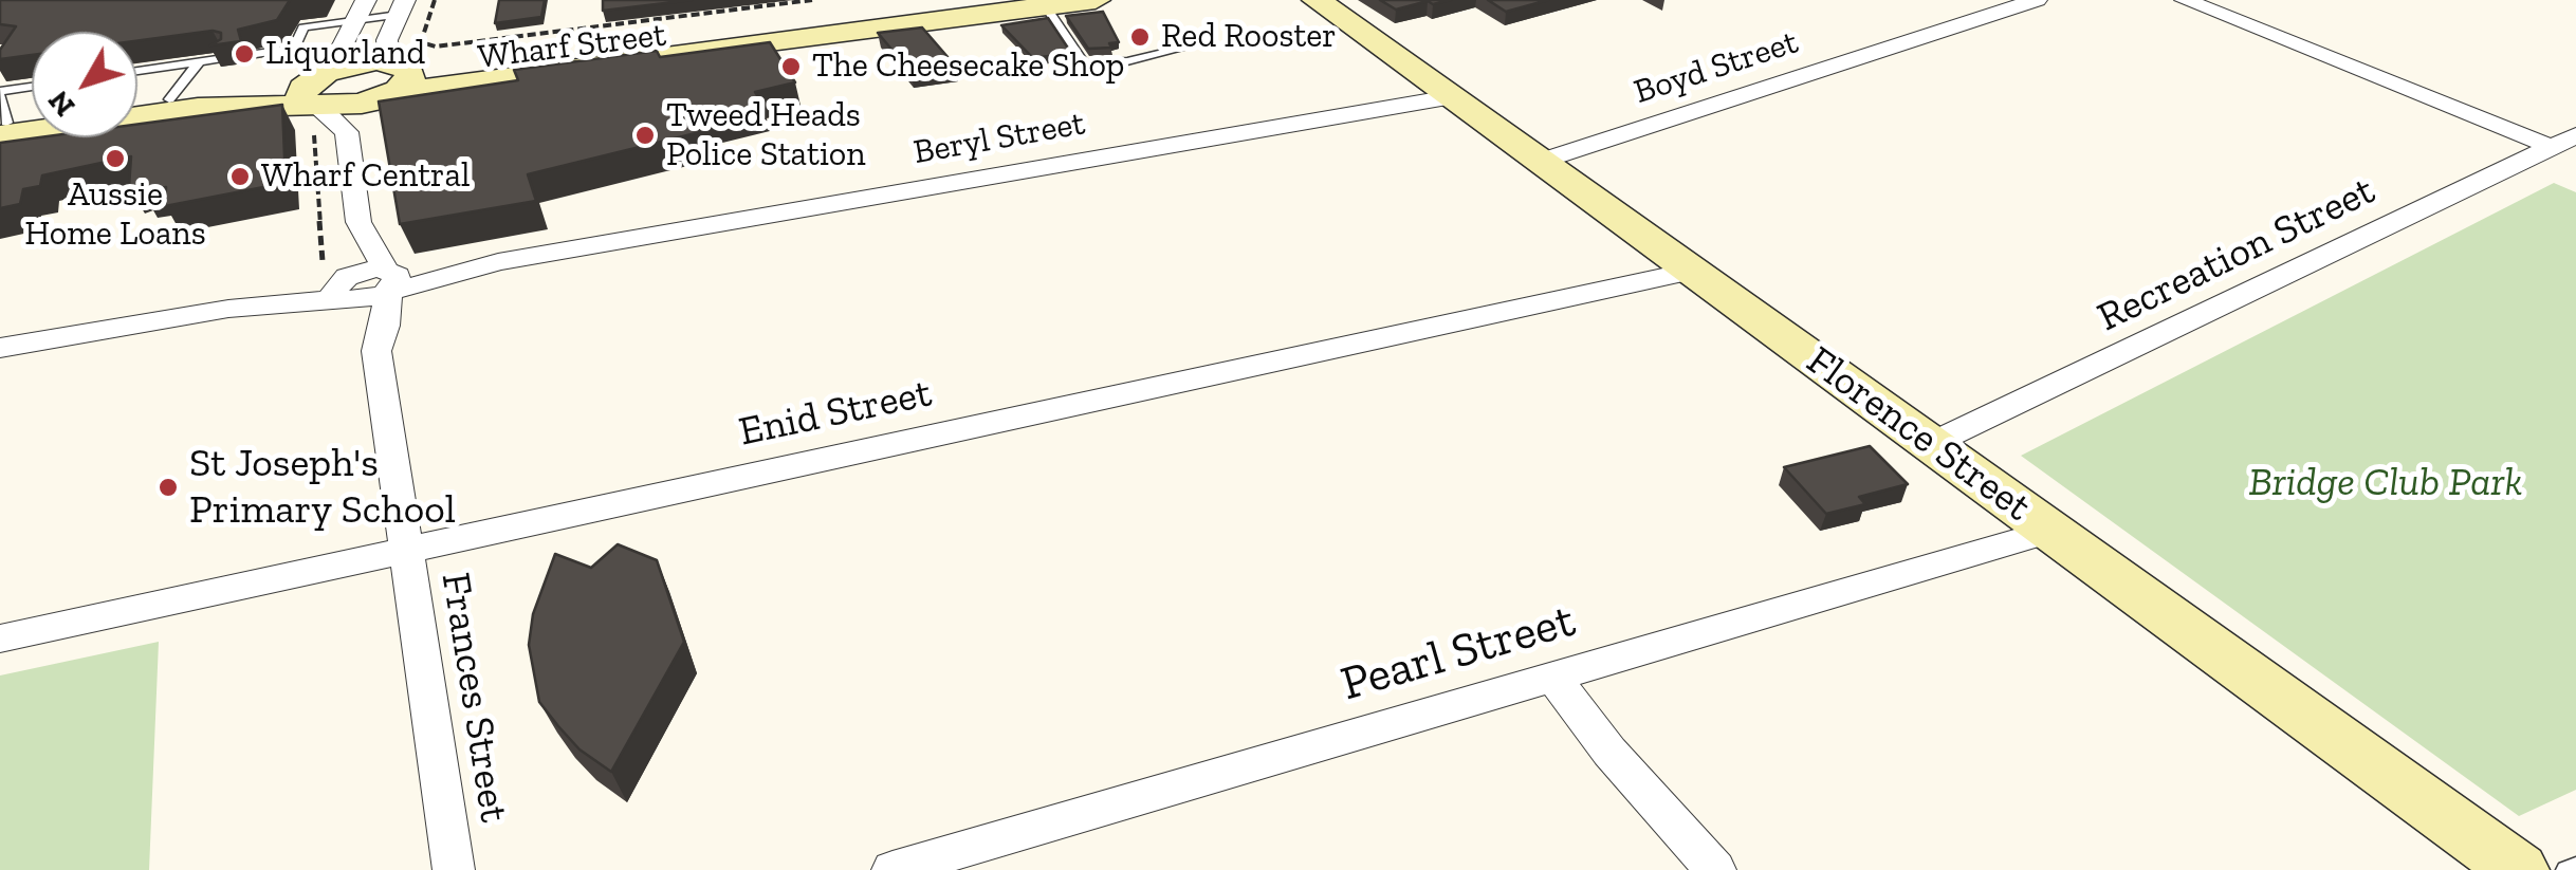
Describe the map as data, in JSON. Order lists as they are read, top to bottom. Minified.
{"streets":{"main road":["Wharf Street","Florence Street"],"street":["Boyd Street","Beryl Street","Recreation Street","Enid Street","Pearl Street","Frances Street"]},"crossings":[["Boyd Street","Florence Street"],["Beryl Street","Florence Street"],["Beryl Street","Frances Street"],["Recreation Street","Florence Street"],["Enid Street","Florence Street"],["Enid Street","Frances Street"],["Florence Street","Pearl Street"]],"parks":["Bridge Club Park"],"places":["Red Rooster","Liquorland","The Cheesecake Shop","Tweed Heads Police Station","Aussie Home Loans","Wharf Central","St Joseph's Primary School"],"north":"bottom left"}
